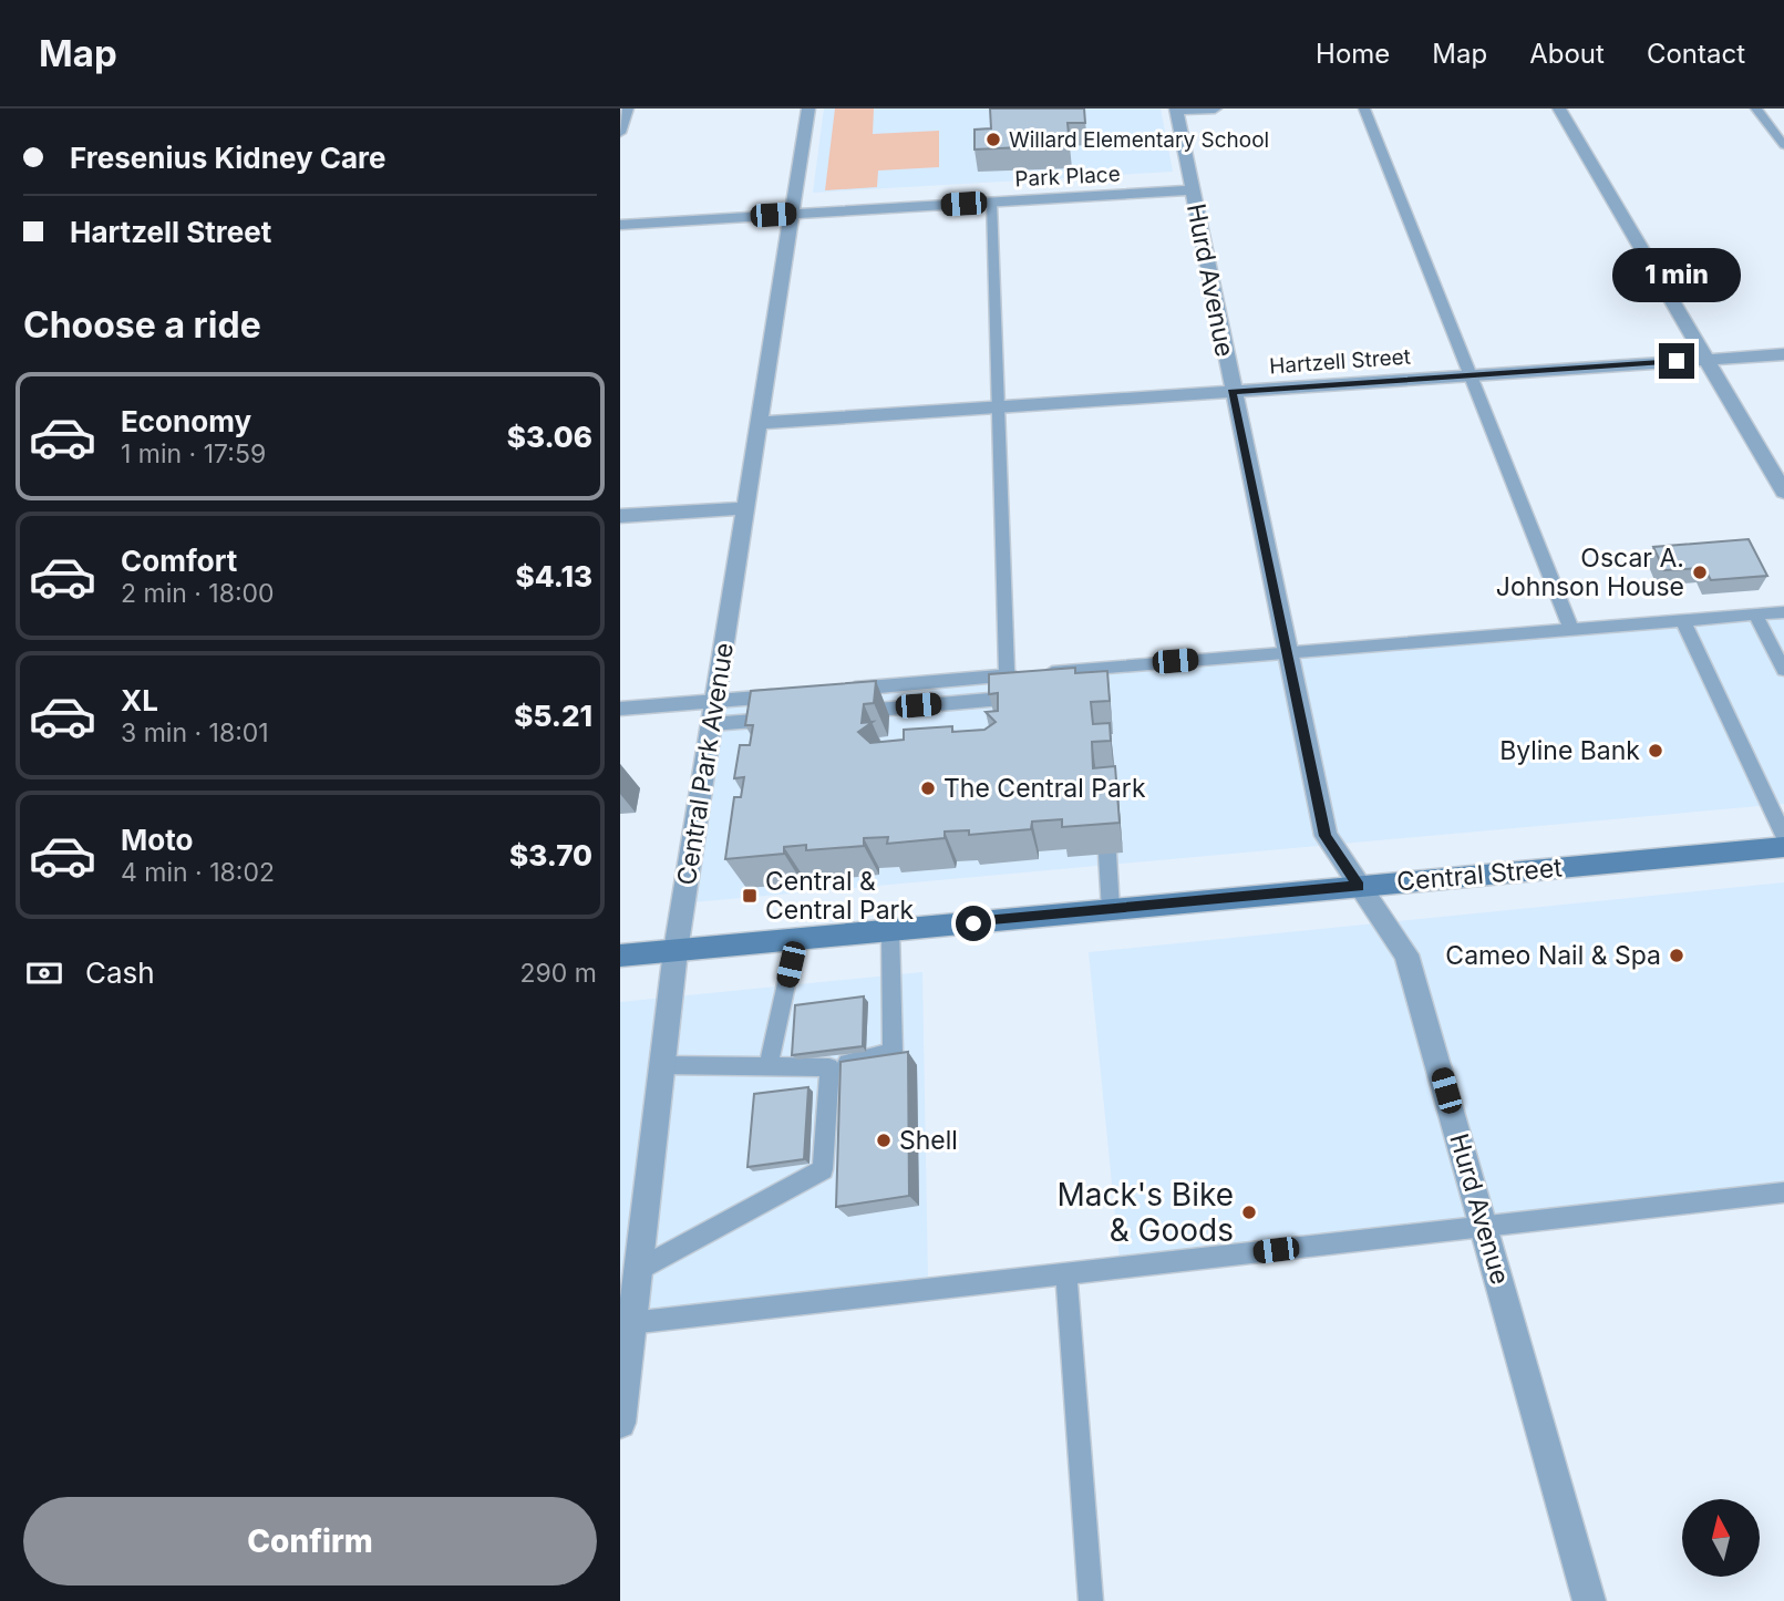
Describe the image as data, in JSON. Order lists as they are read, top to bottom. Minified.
{"streets":{"main road":["Central Street"],"street":["Park Place","Hurd Avenue","Hartzell Street","Central Park Avenue"]},"crossings":[["Park Place","Hurd Avenue"],["Park Place","Central Park Avenue"],["Hurd Avenue","Hartzell Street"],["Hurd Avenue","Central Street"],["Hartzell Street","Central Park Avenue"],["Central Park Avenue","Central Street"]],"places":{"other":["Willard Elementary School","Oscar A. Johnson House","Byline Bank","The Central Park","Cameo Nail & Spa","Shell","Mack's Bike & Goods"],"transit":["Central & Central Park"]},"north":"top","page":{"header":"Map","nav":["Home","Map","About","Contact"],"banner":["Fresenius Kidney Care","Hartzell Street"],"bubble":"1 min","heading":"Choose a ride","list":[{"name":"Economy","note":"1 min · 17:59","value":"$3.06"},{"name":"Comfort","note":"2 min · 18:00","value":"$4.13"},{"name":"XL","note":"3 min · 18:01","value":"$5.21"},{"name":"Moto","note":"4 min · 18:02","value":"$3.70"}],"pay":["Cash","290 m"],"buttons":"Confirm"}}
